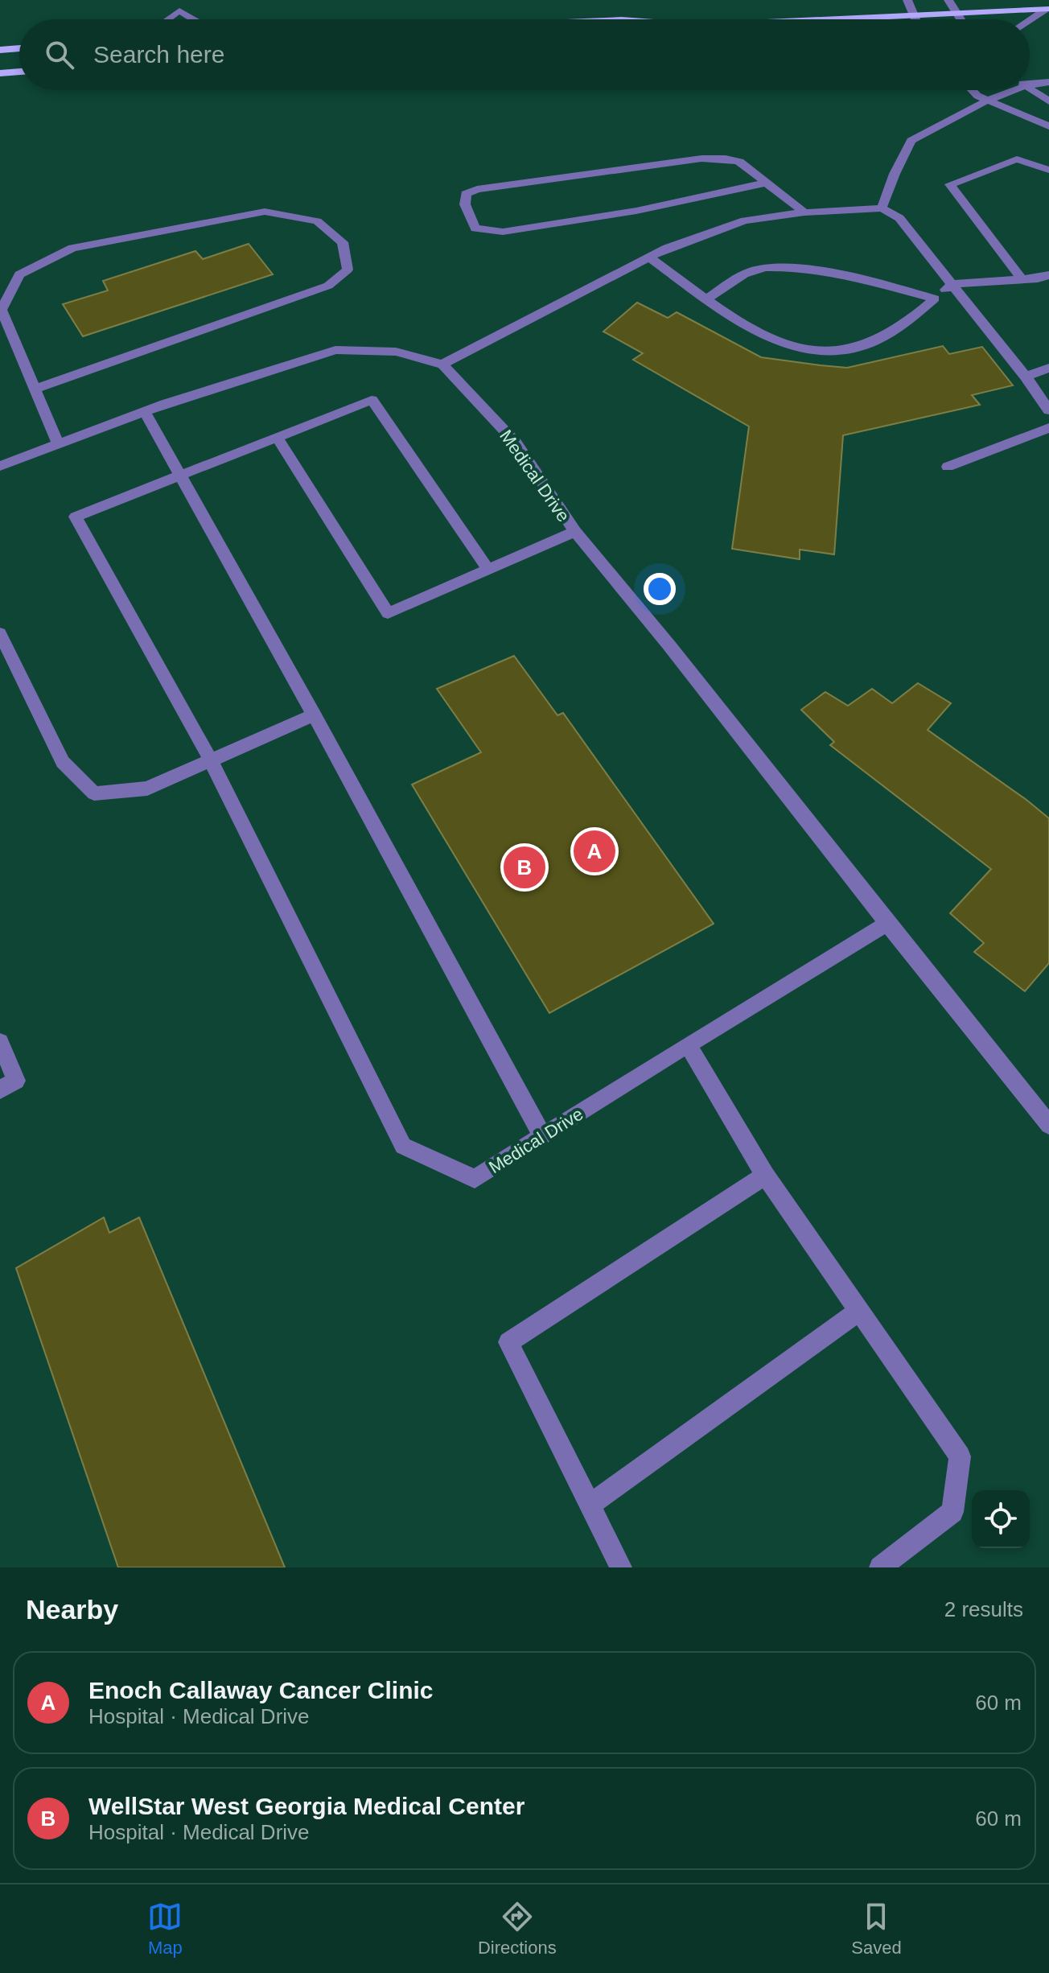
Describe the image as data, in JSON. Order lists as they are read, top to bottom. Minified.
{"streets":{"street":["Medical Drive"]},"page":{"search":"Search here","pins":["A","B"],"heading":["Nearby","2 results"],"list":[{"mark":"A","name":"Enoch Callaway Cancer Clinic","note":"Hospital · Medical Drive","value":"60 m"},{"mark":"B","name":"WellStar West Georgia Medical Center","note":"Hospital · Medical Drive","value":"60 m"}],"nav":["Map","Directions","Saved"]}}
